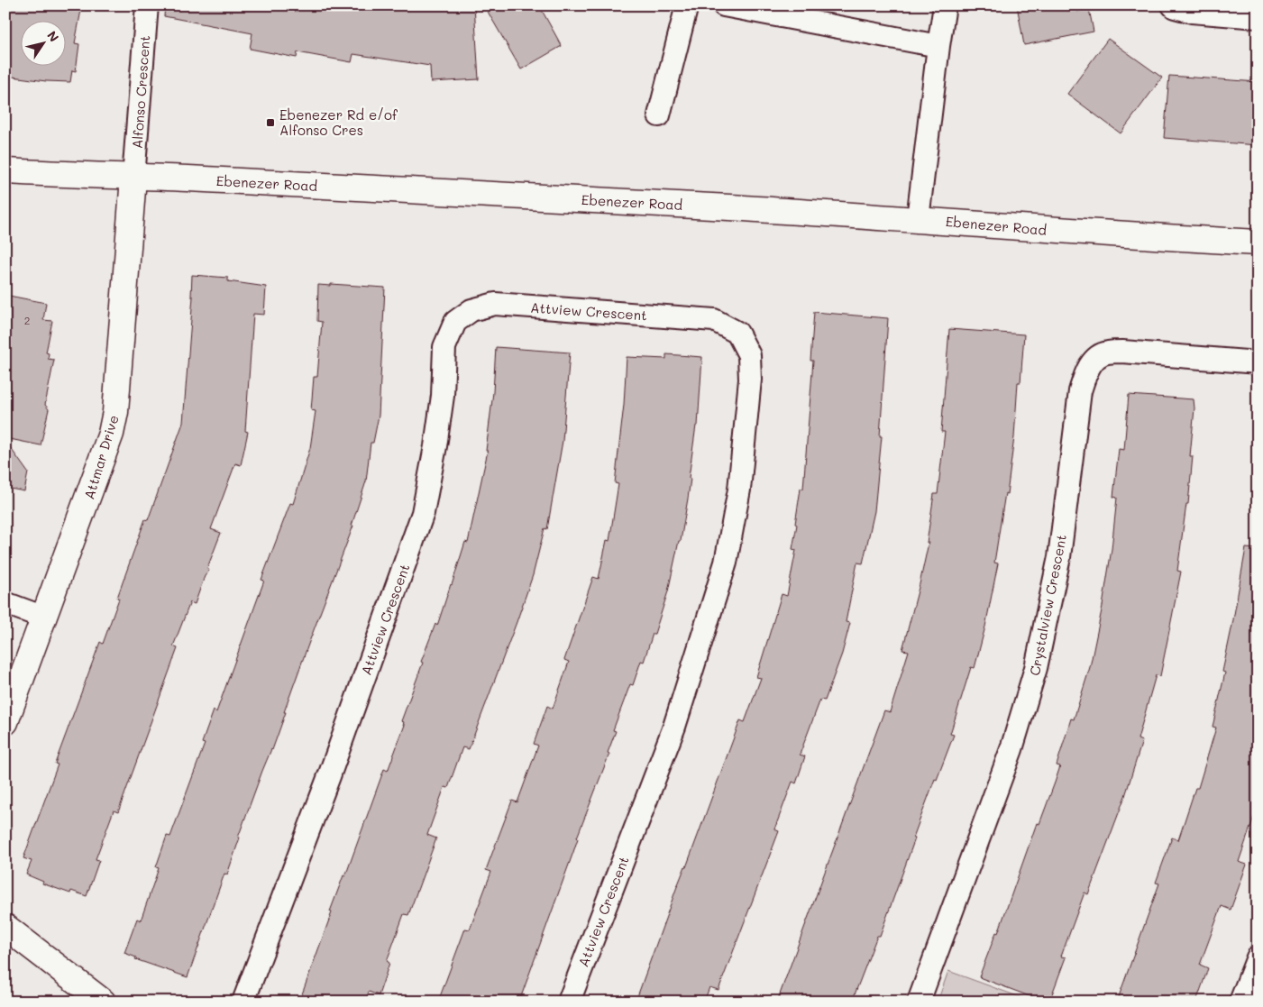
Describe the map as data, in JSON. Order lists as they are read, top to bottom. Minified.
{"streets":{"main road":["Ebenezer Road","Attmar Drive"],"street":["Alfonso Crescent","Attview Crescent","Crystalview Crescent"]},"crossings":[["Alfonso Crescent","Ebenezer Road"],["Alfonso Crescent","Attmar Drive"],["Ebenezer Road","Attmar Drive"]],"places":{"transit":["Ebenezer Rd e/of Alfonso Cres"]},"house_numbers":["2"],"north":"top right"}
